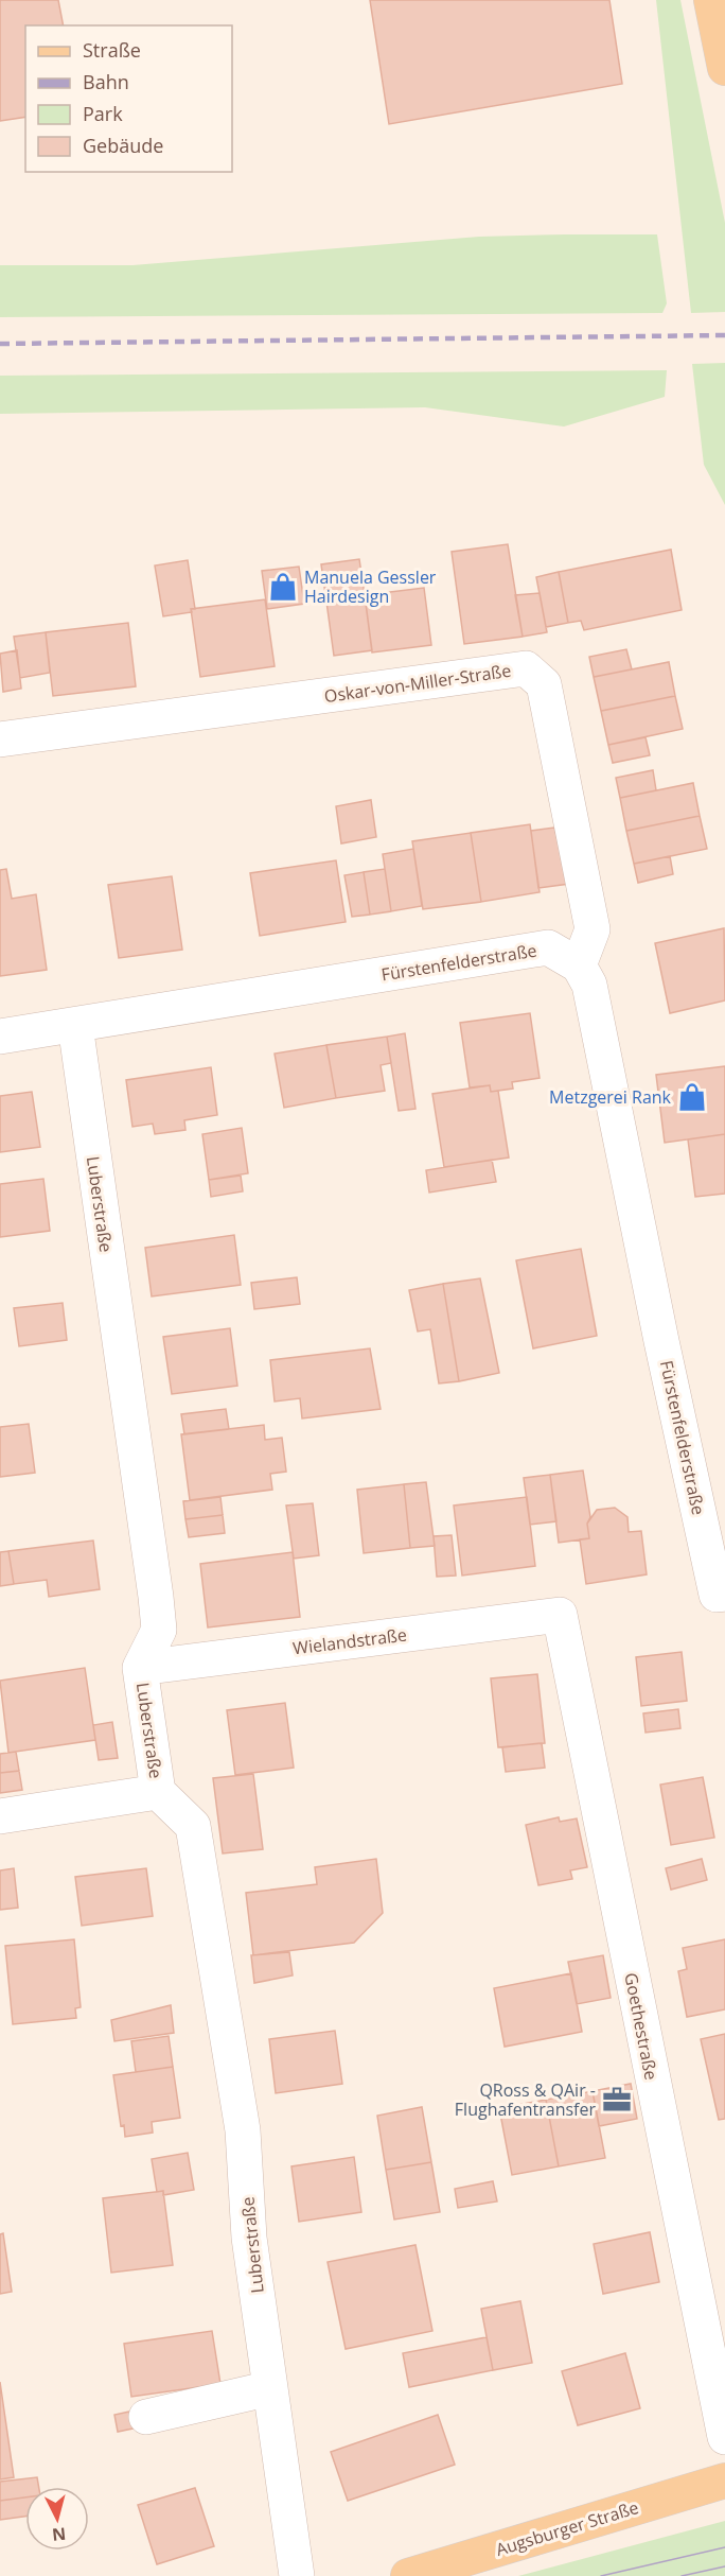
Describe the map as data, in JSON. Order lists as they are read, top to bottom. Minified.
{"streets":{"main road":["Augsburger Straße"],"street":["Oskar-von-Miller-Straße","Fürstenfelderstraße","Luberstraße","Wielandstraße","Goethestraße"]},"crossings":[["Oskar-von-Miller-Straße","Fürstenfelderstraße"],["Fürstenfelderstraße","Luberstraße"],["Luberstraße","Wielandstraße"],["Wielandstraße","Goethestraße"]],"places":{"shop":["Manuela Gessler Hairdesign","Metzgerei Rank"],"office":["QRoss & QAir - Flughafentransfer"]},"legend":["Straße","Bahn","Park","Gebäude"],"north":"bottom"}
